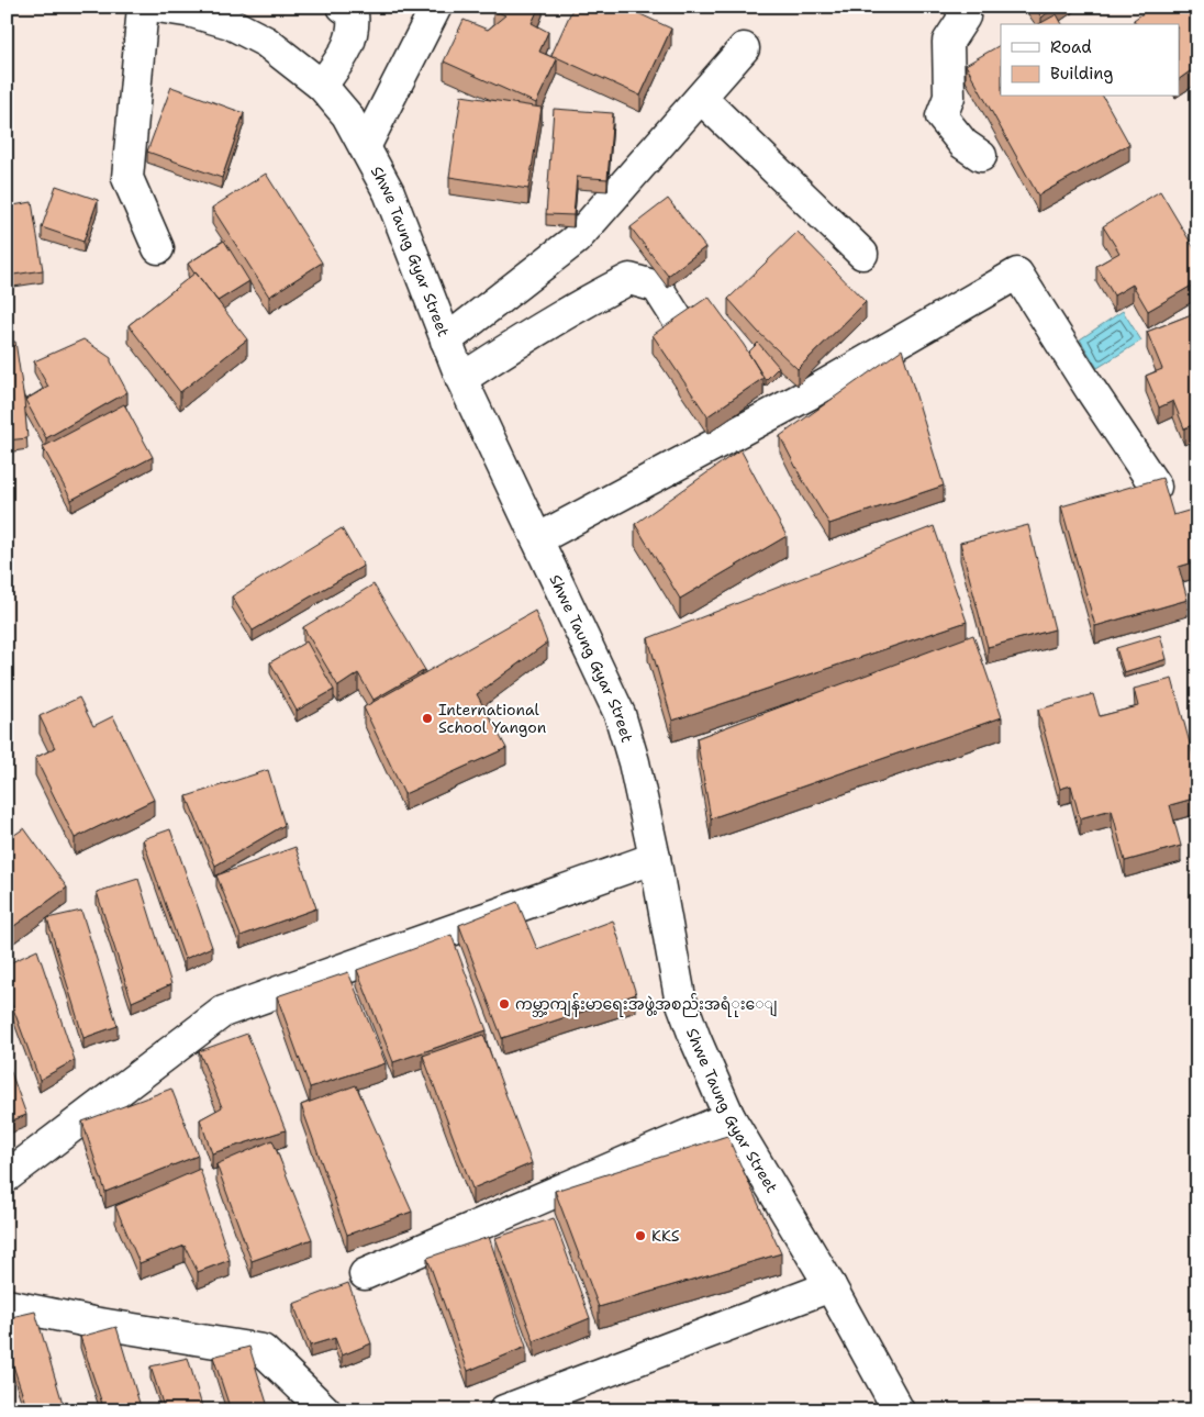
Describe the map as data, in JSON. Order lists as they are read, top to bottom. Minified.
{"streets":{"street":["Shwe Taung Gyar Street"]},"places":["International School Yangon","ကမ္ဘာ့ကျန်းမာရေးအဖွဲ့အစည်းအရံုးေျ","KKS"],"legend":["Road","Building"]}
